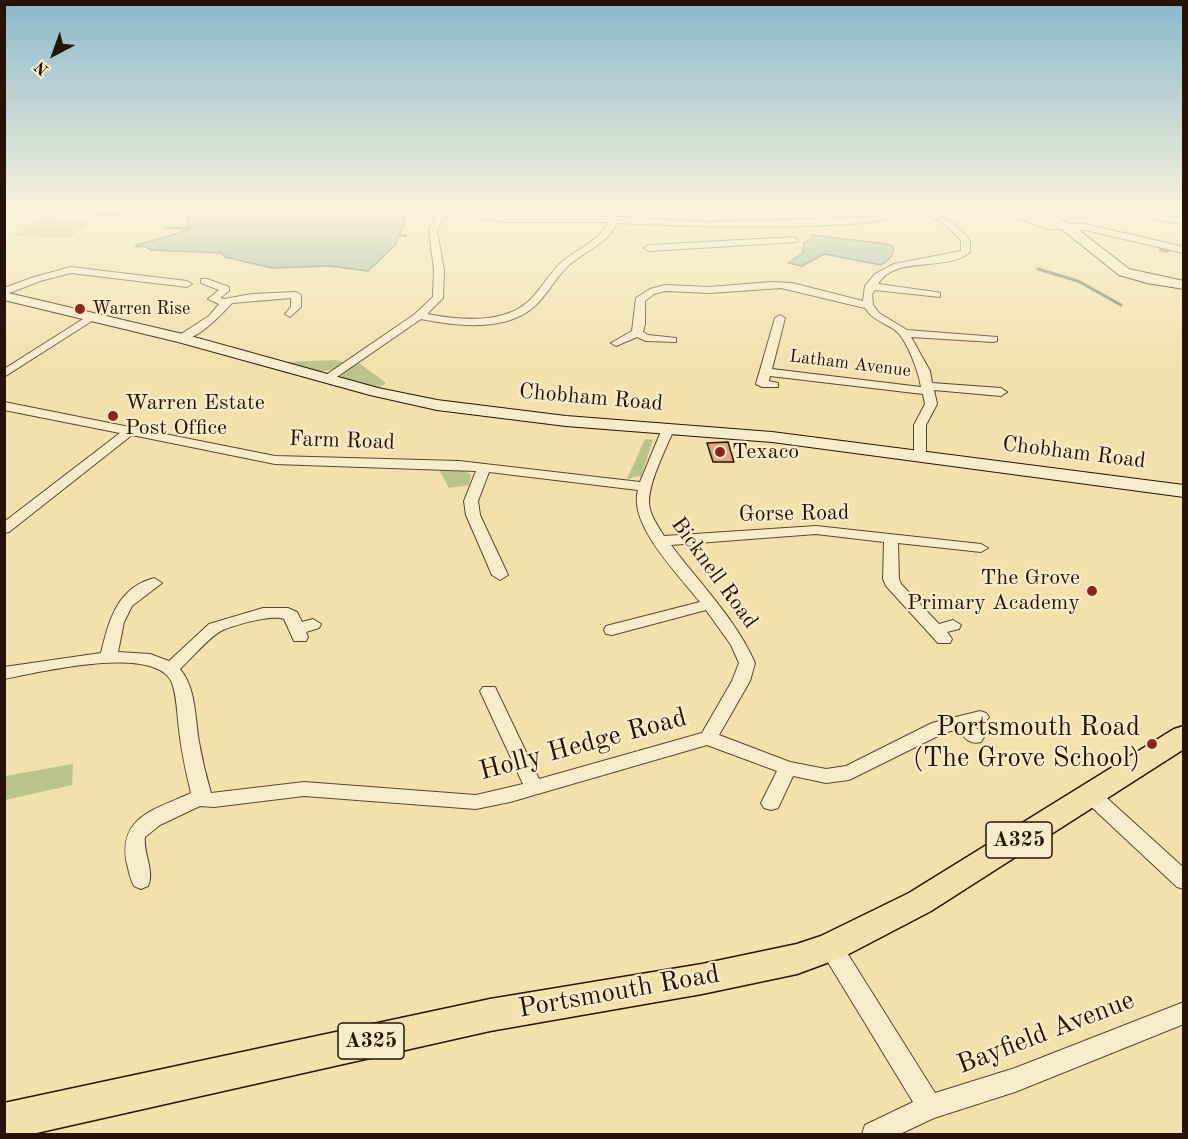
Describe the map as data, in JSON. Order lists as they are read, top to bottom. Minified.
{"streets":{"main road":["Chobham Road","A325","Portsmouth Road"],"street":["Latham Avenue","Farm Road","Gorse Road","Bicknell Road","Holly Hedge Road","Bayfield Avenue"]},"crossings":[["Chobham Road","Bicknell Road"],["Farm Road","Bicknell Road"],["Gorse Road","Bicknell Road"],["Bicknell Road","Holly Hedge Road"]],"places":["Warren Rise","Warren Estate Post Office","Texaco","The Grove Primary Academy","Portsmouth Road (The Grove School)"],"north":"bottom left"}
